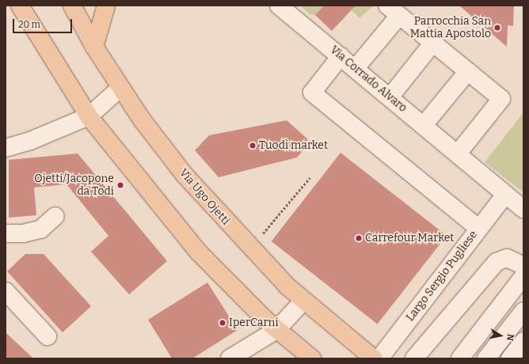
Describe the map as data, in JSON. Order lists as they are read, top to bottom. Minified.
{"streets":{"main road":["Via Ugo Ojetti"],"street":["Via Corrado Alvaro","Largo Sergio Pugliese"]},"crossings":[["Via Corrado Alvaro","Largo Sergio Pugliese"]],"places":["Parrocchia San Mattia Apostolo","Tuodì market","Ojetti/Jacopone da Todi","Carrefour Market","IperCarni"],"scale_bar":"20 m","north":"right"}
